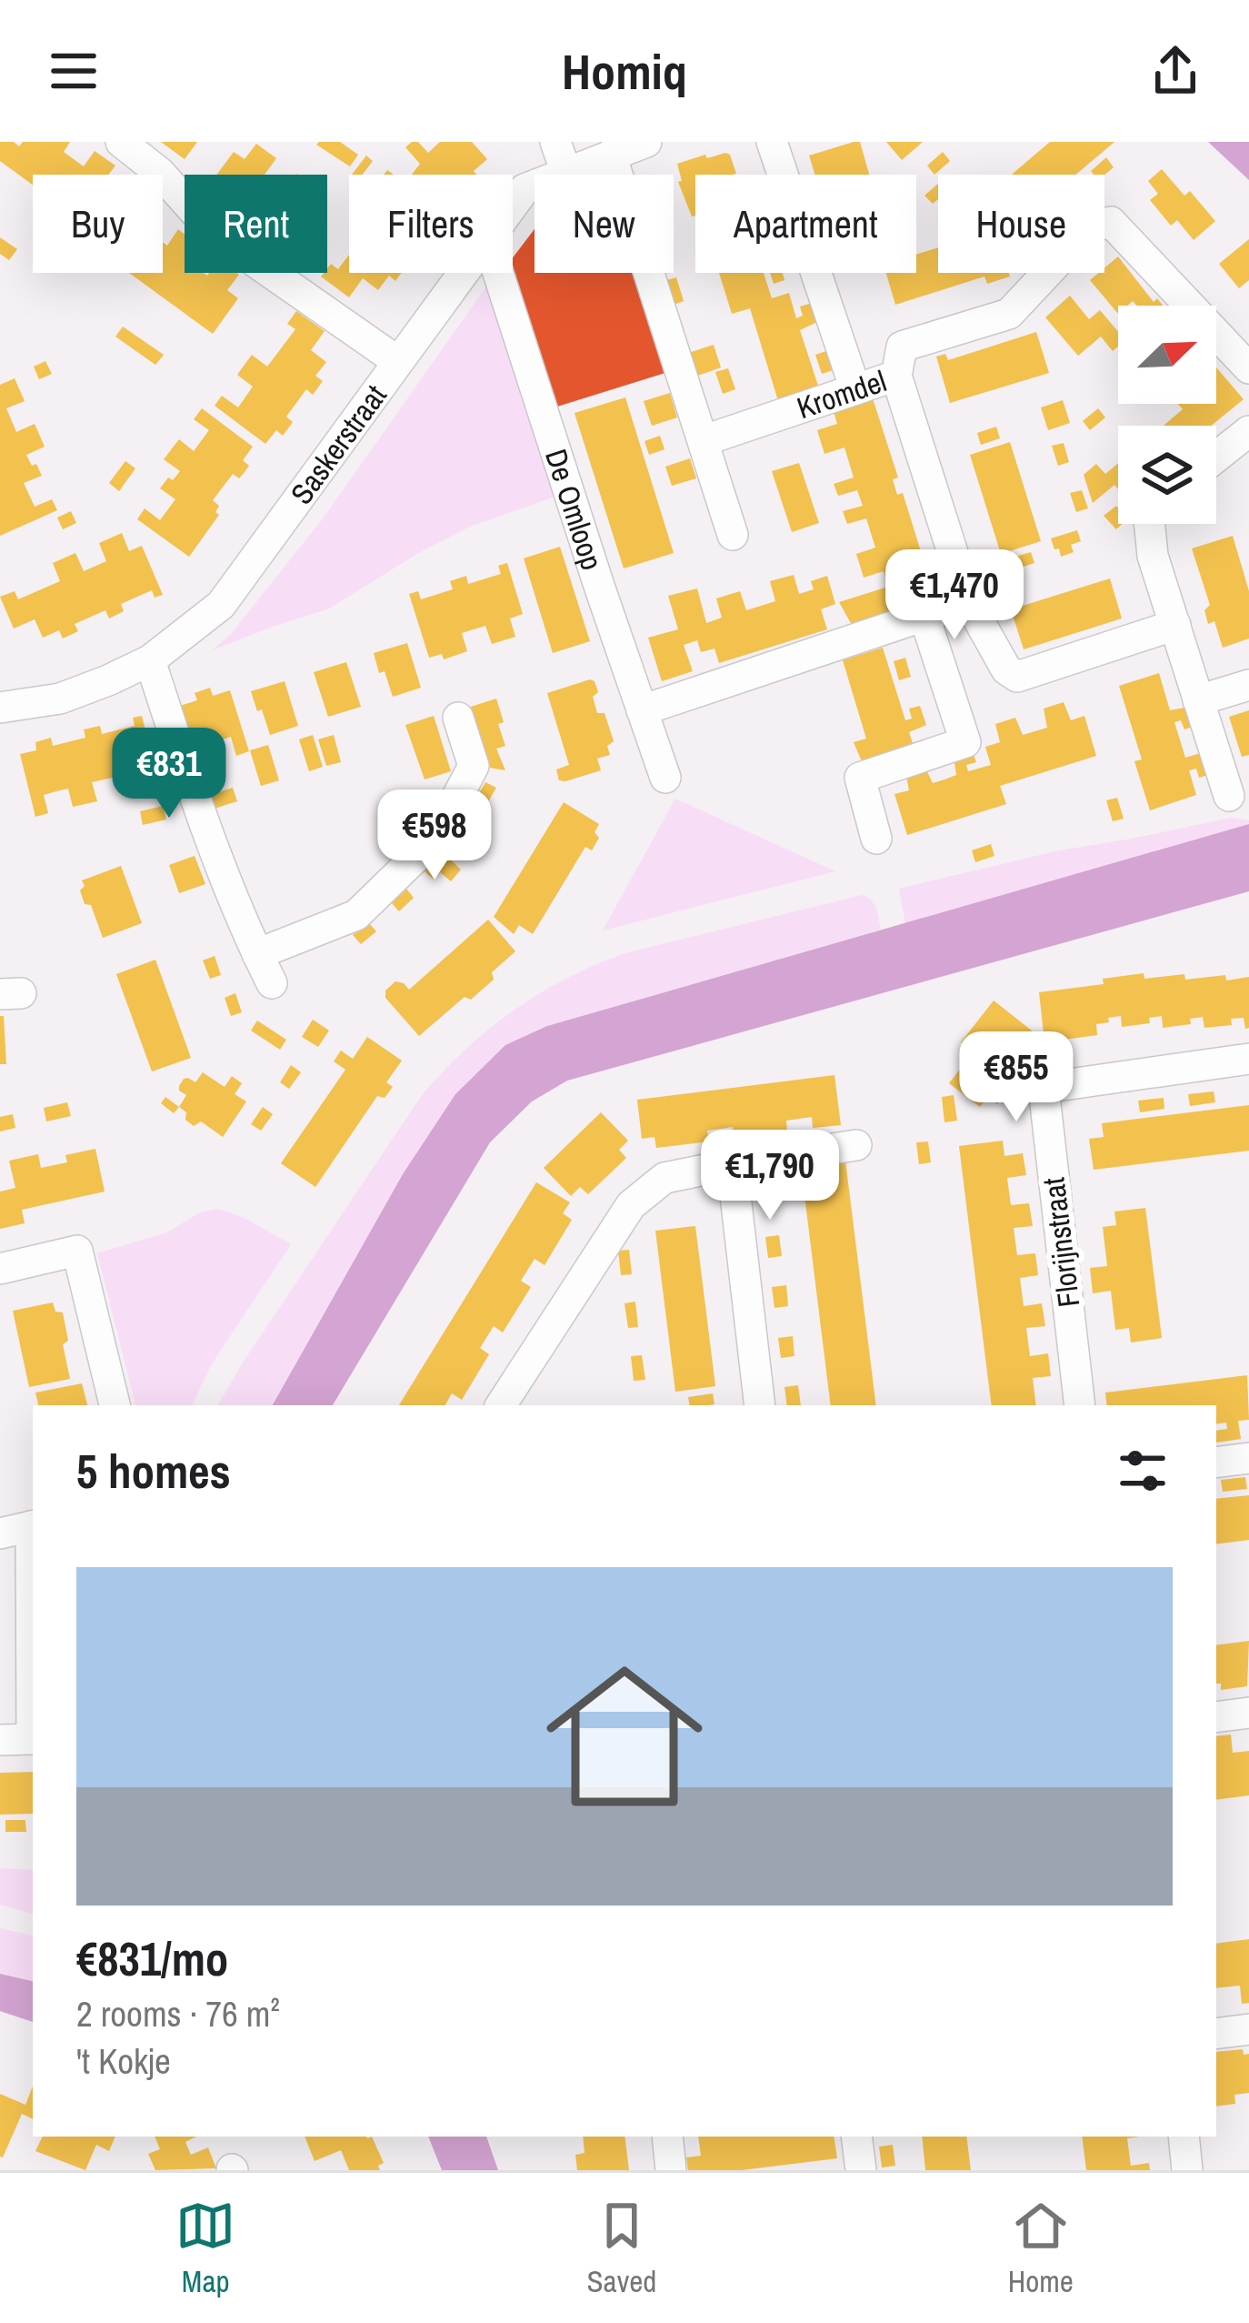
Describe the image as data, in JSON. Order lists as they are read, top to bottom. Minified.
{"streets":{"street":["Kromdel","Saskerstraat","De Omloop","Florijnstraat"]},"north":"top right","page":{"header":"Homiq","chip":["Buy","Rent","Filters","New","Apartment","House"],"price":["€1,470","€831","€598","€855","€1,790"],"heading":"5 homes","list":[{"name":"€831/mo","note":"2 rooms · 76 m² · 't Kokje"}],"tabs":["Map","Saved","Home"]}}
